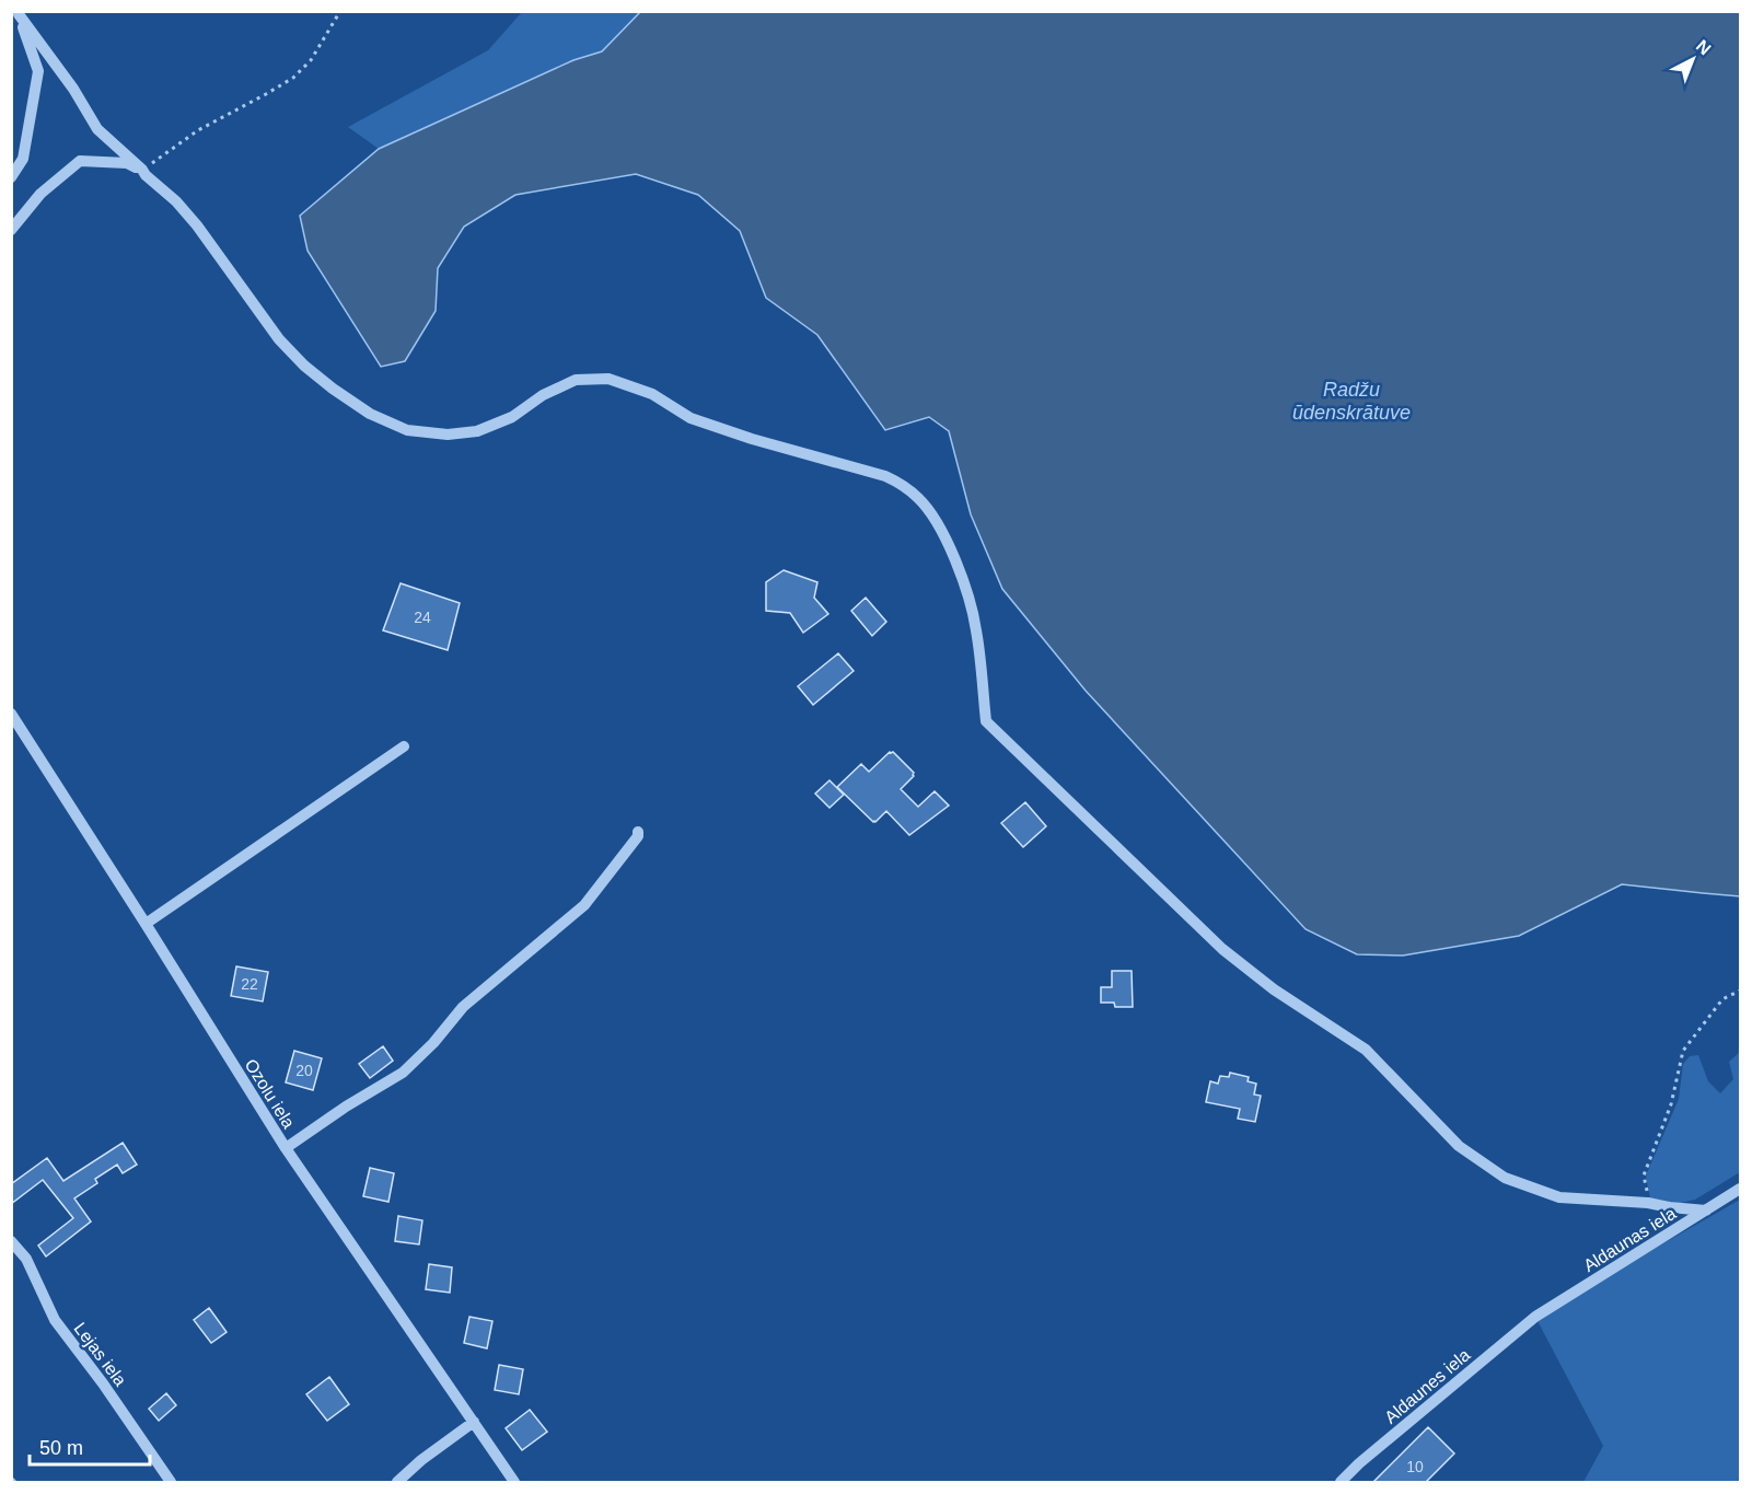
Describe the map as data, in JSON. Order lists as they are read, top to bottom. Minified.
{"streets":{"street":["Ozolu iela","Aldaunas iela","Lejas iela","Aldaunes iela"]},"crossings":[["Aldaunas iela","Aldaunes iela"]],"water":["Radžu ūdenskrātuve"],"house_numbers":["24","22","20","10"],"scale_bar":"50 m","north":"top right"}
